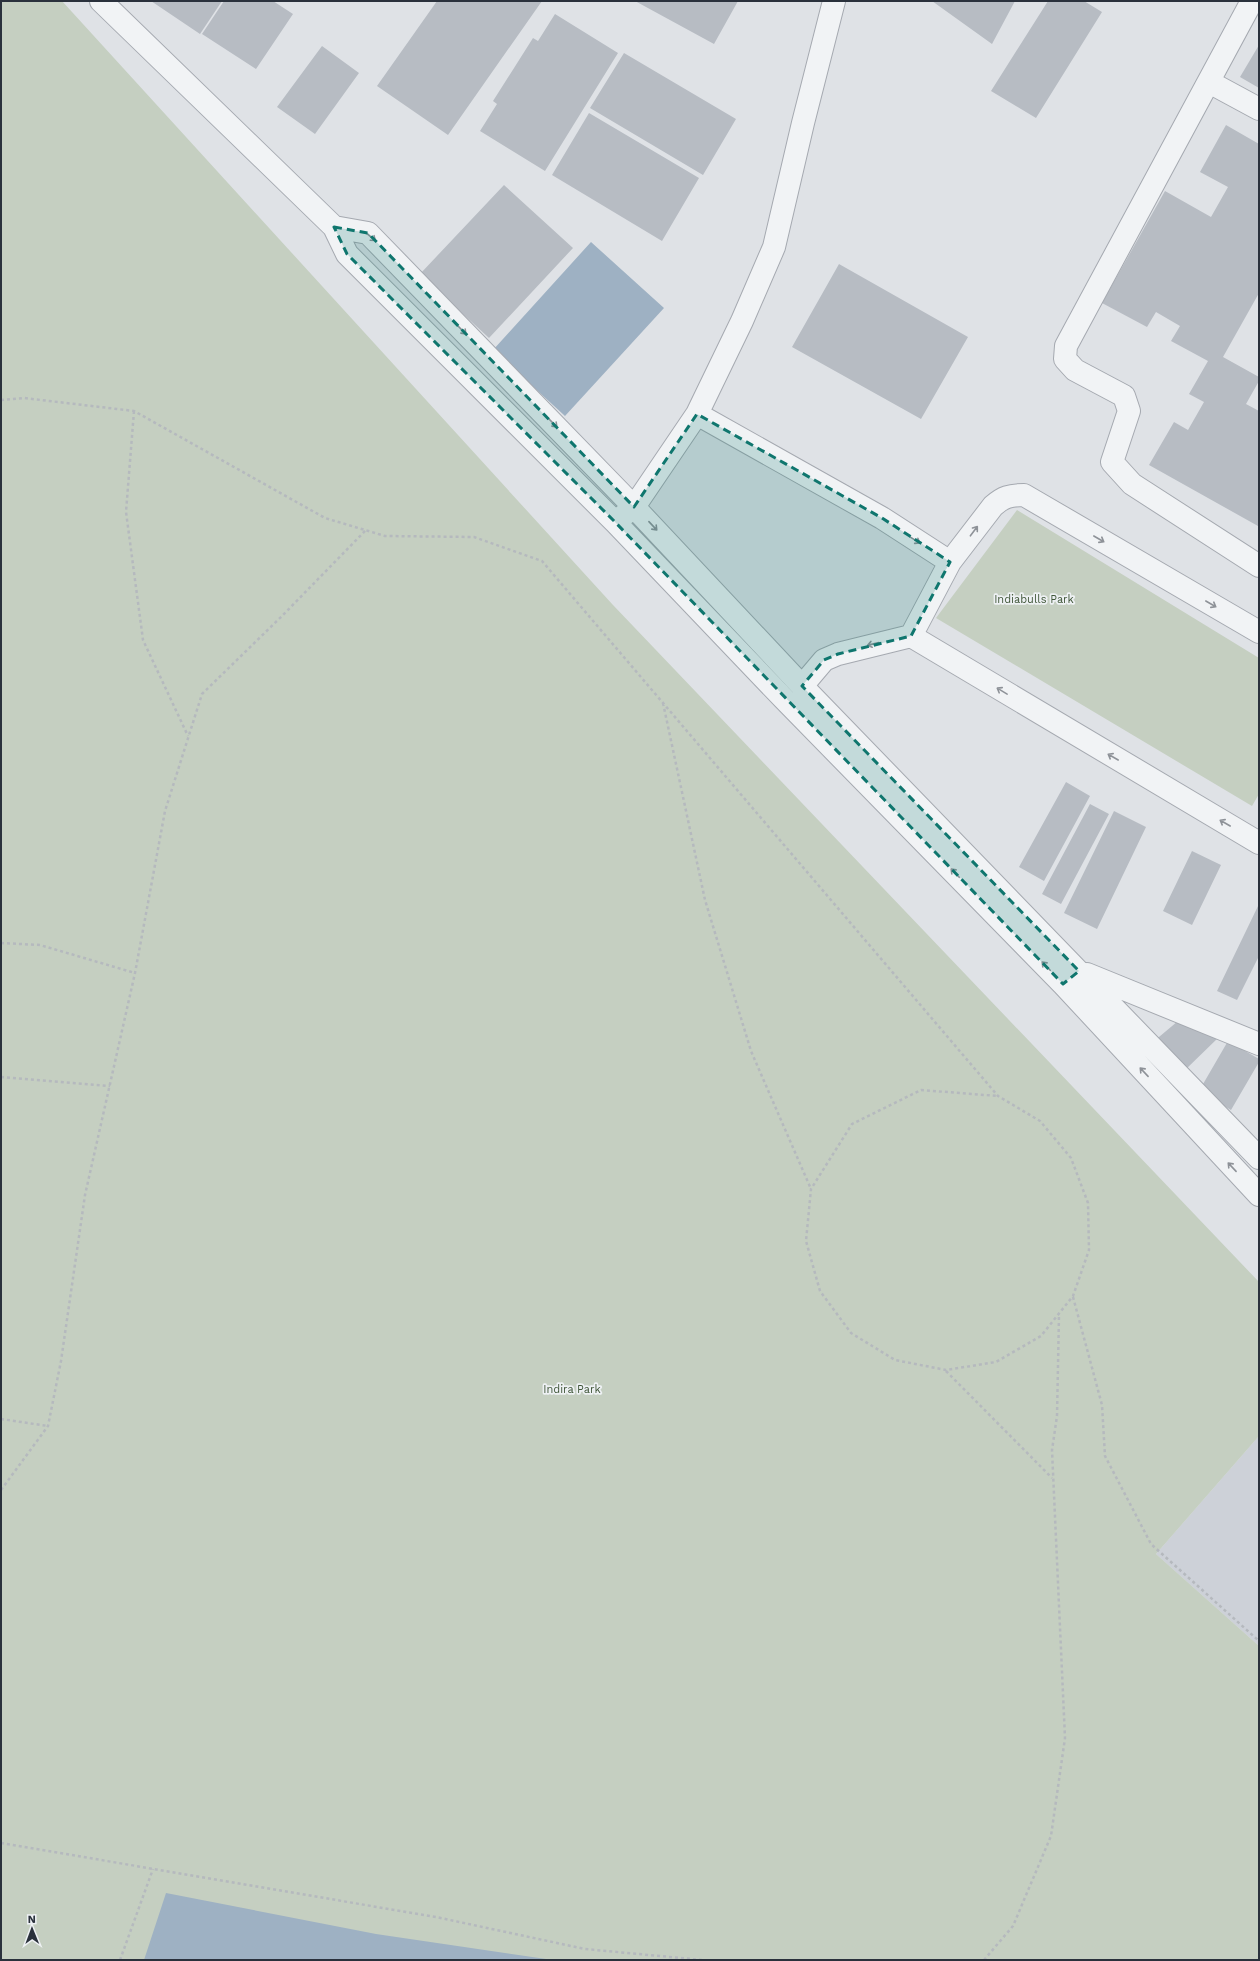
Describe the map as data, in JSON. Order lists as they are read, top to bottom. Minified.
{"parks":["Indiabulls Park","Indira Park"],"north":"top"}
